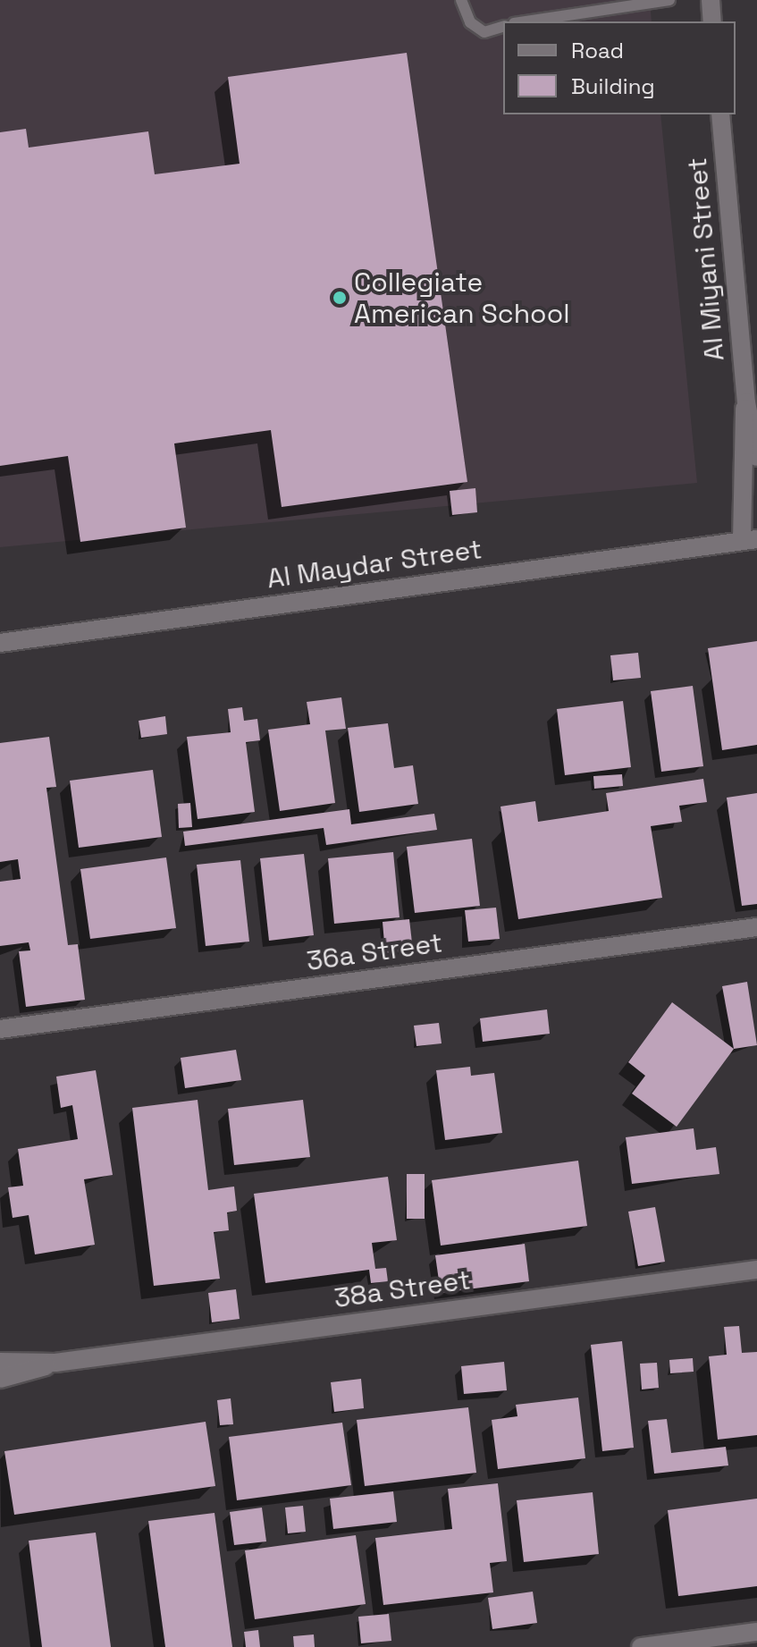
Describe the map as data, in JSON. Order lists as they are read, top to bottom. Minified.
{"streets":{"street":["Al Miyani Street","Al Maydar Street","36a Street","38a Street"]},"crossings":[["Al Miyani Street","Al Maydar Street"]],"places":["Collegiate American School"],"legend":["Road","Building"]}
